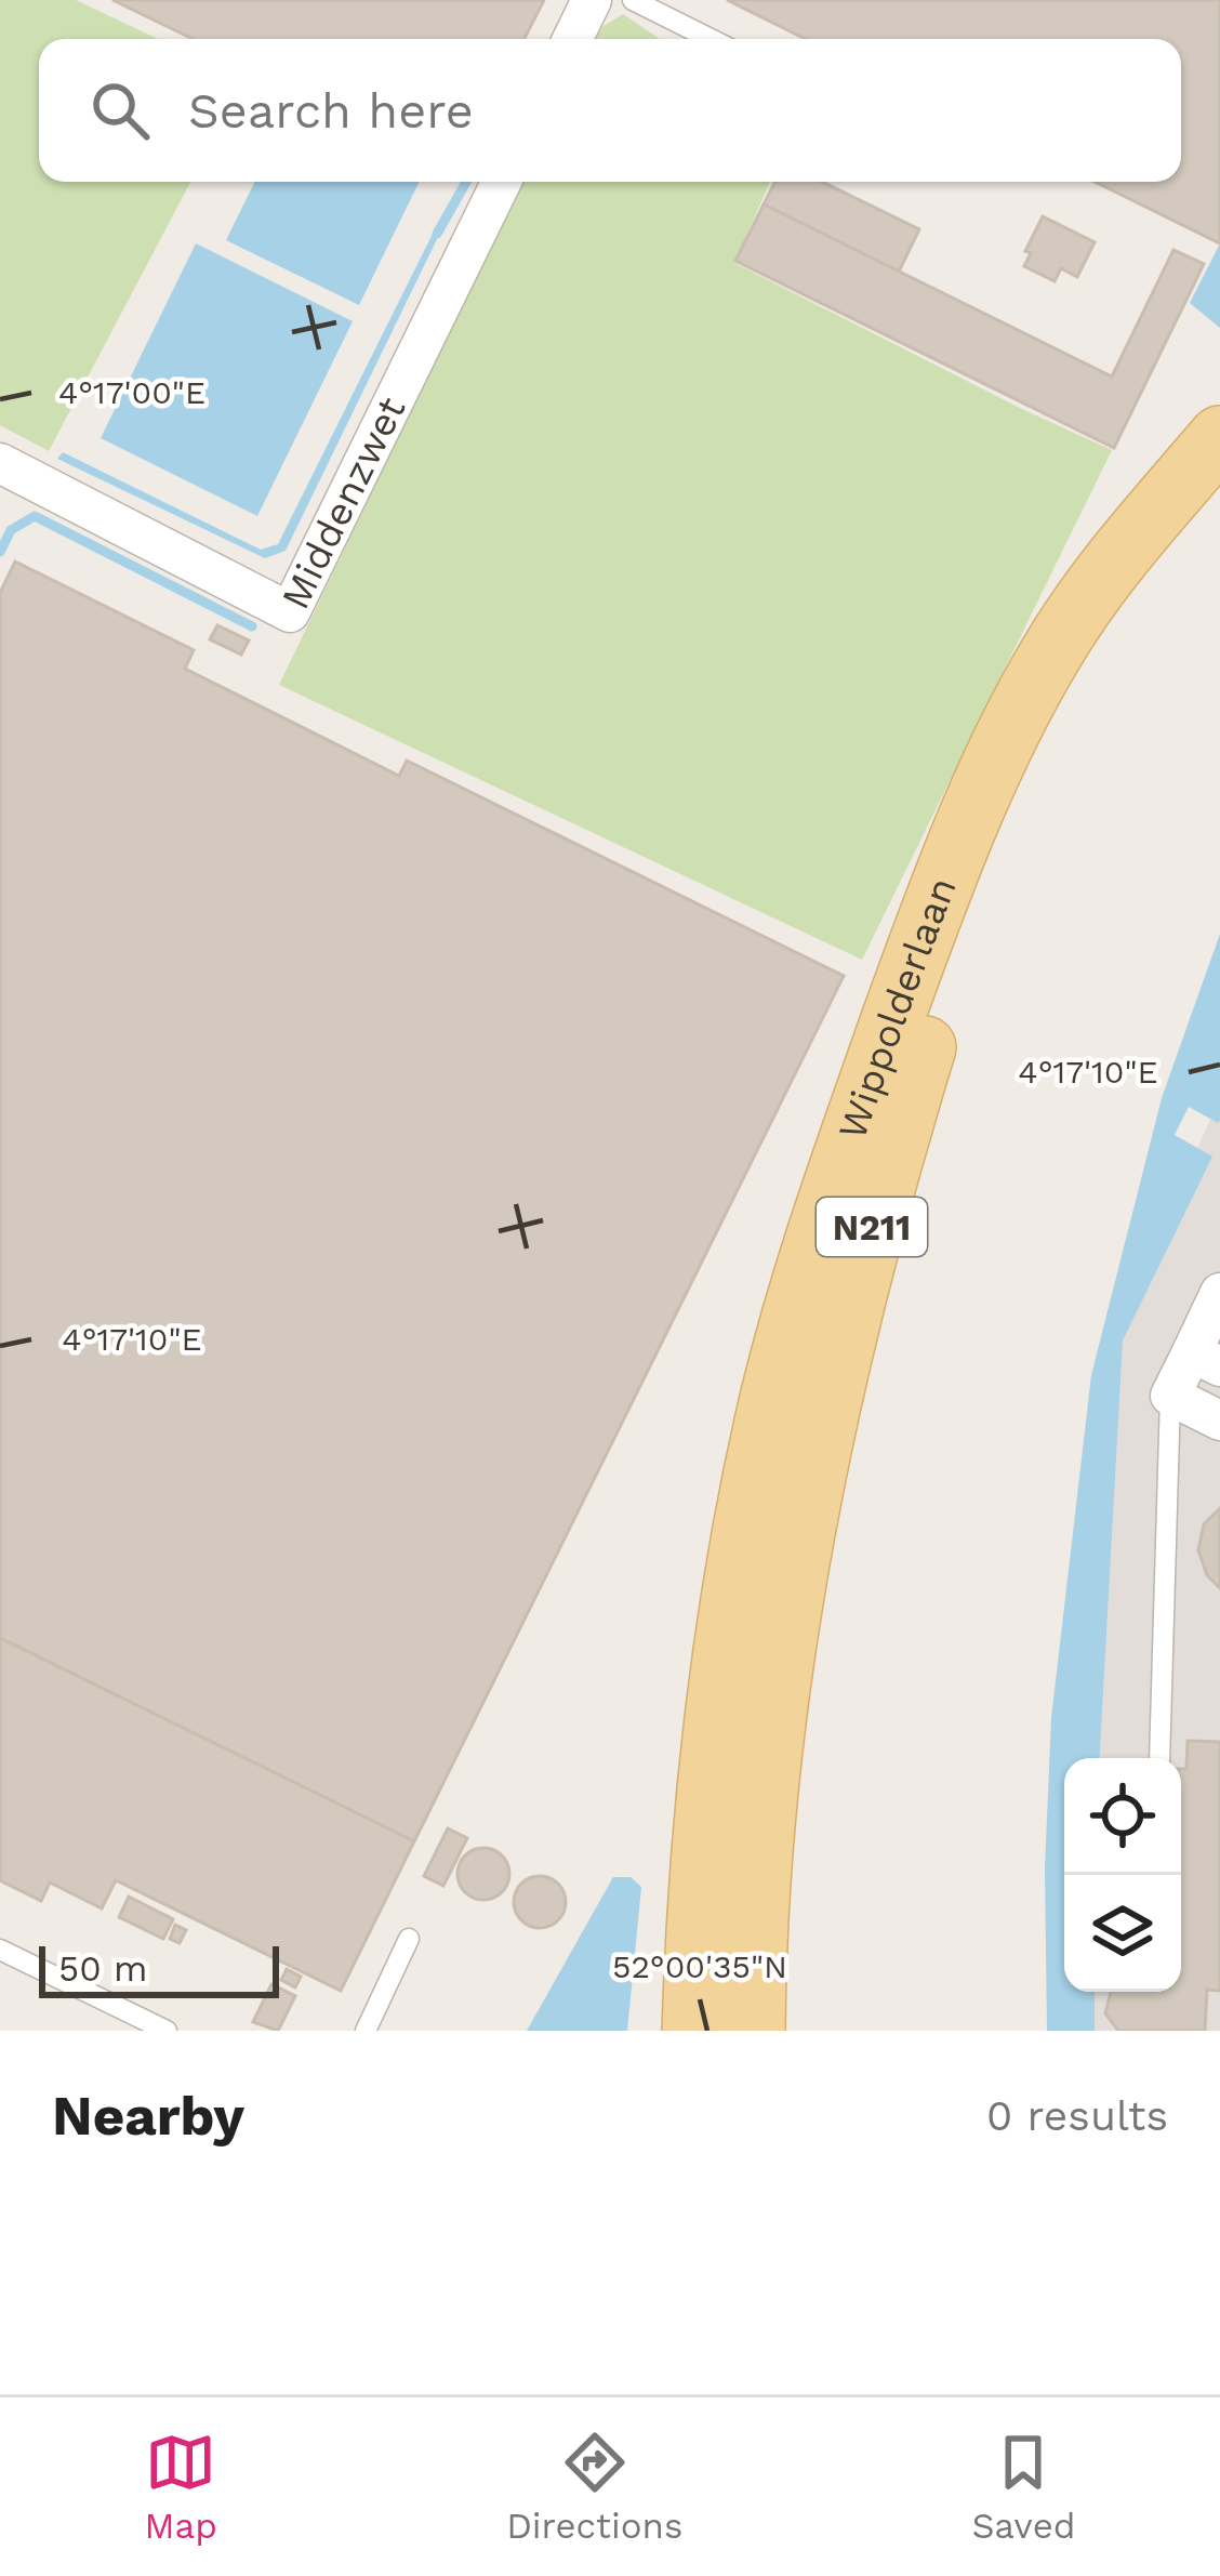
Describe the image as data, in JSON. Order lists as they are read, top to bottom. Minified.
{"streets":{"main road":["Wippolderlaan","N211"],"street":["Middenzwet"]},"scale_bar":"50 m","page":{"search":"Search here","scale":"50 m","heading":["Nearby","0 results"],"nav":["Map","Directions","Saved"]},"coordinates":["4°17'00\"E","4°17'10\"E","52°00'35\"N"]}
